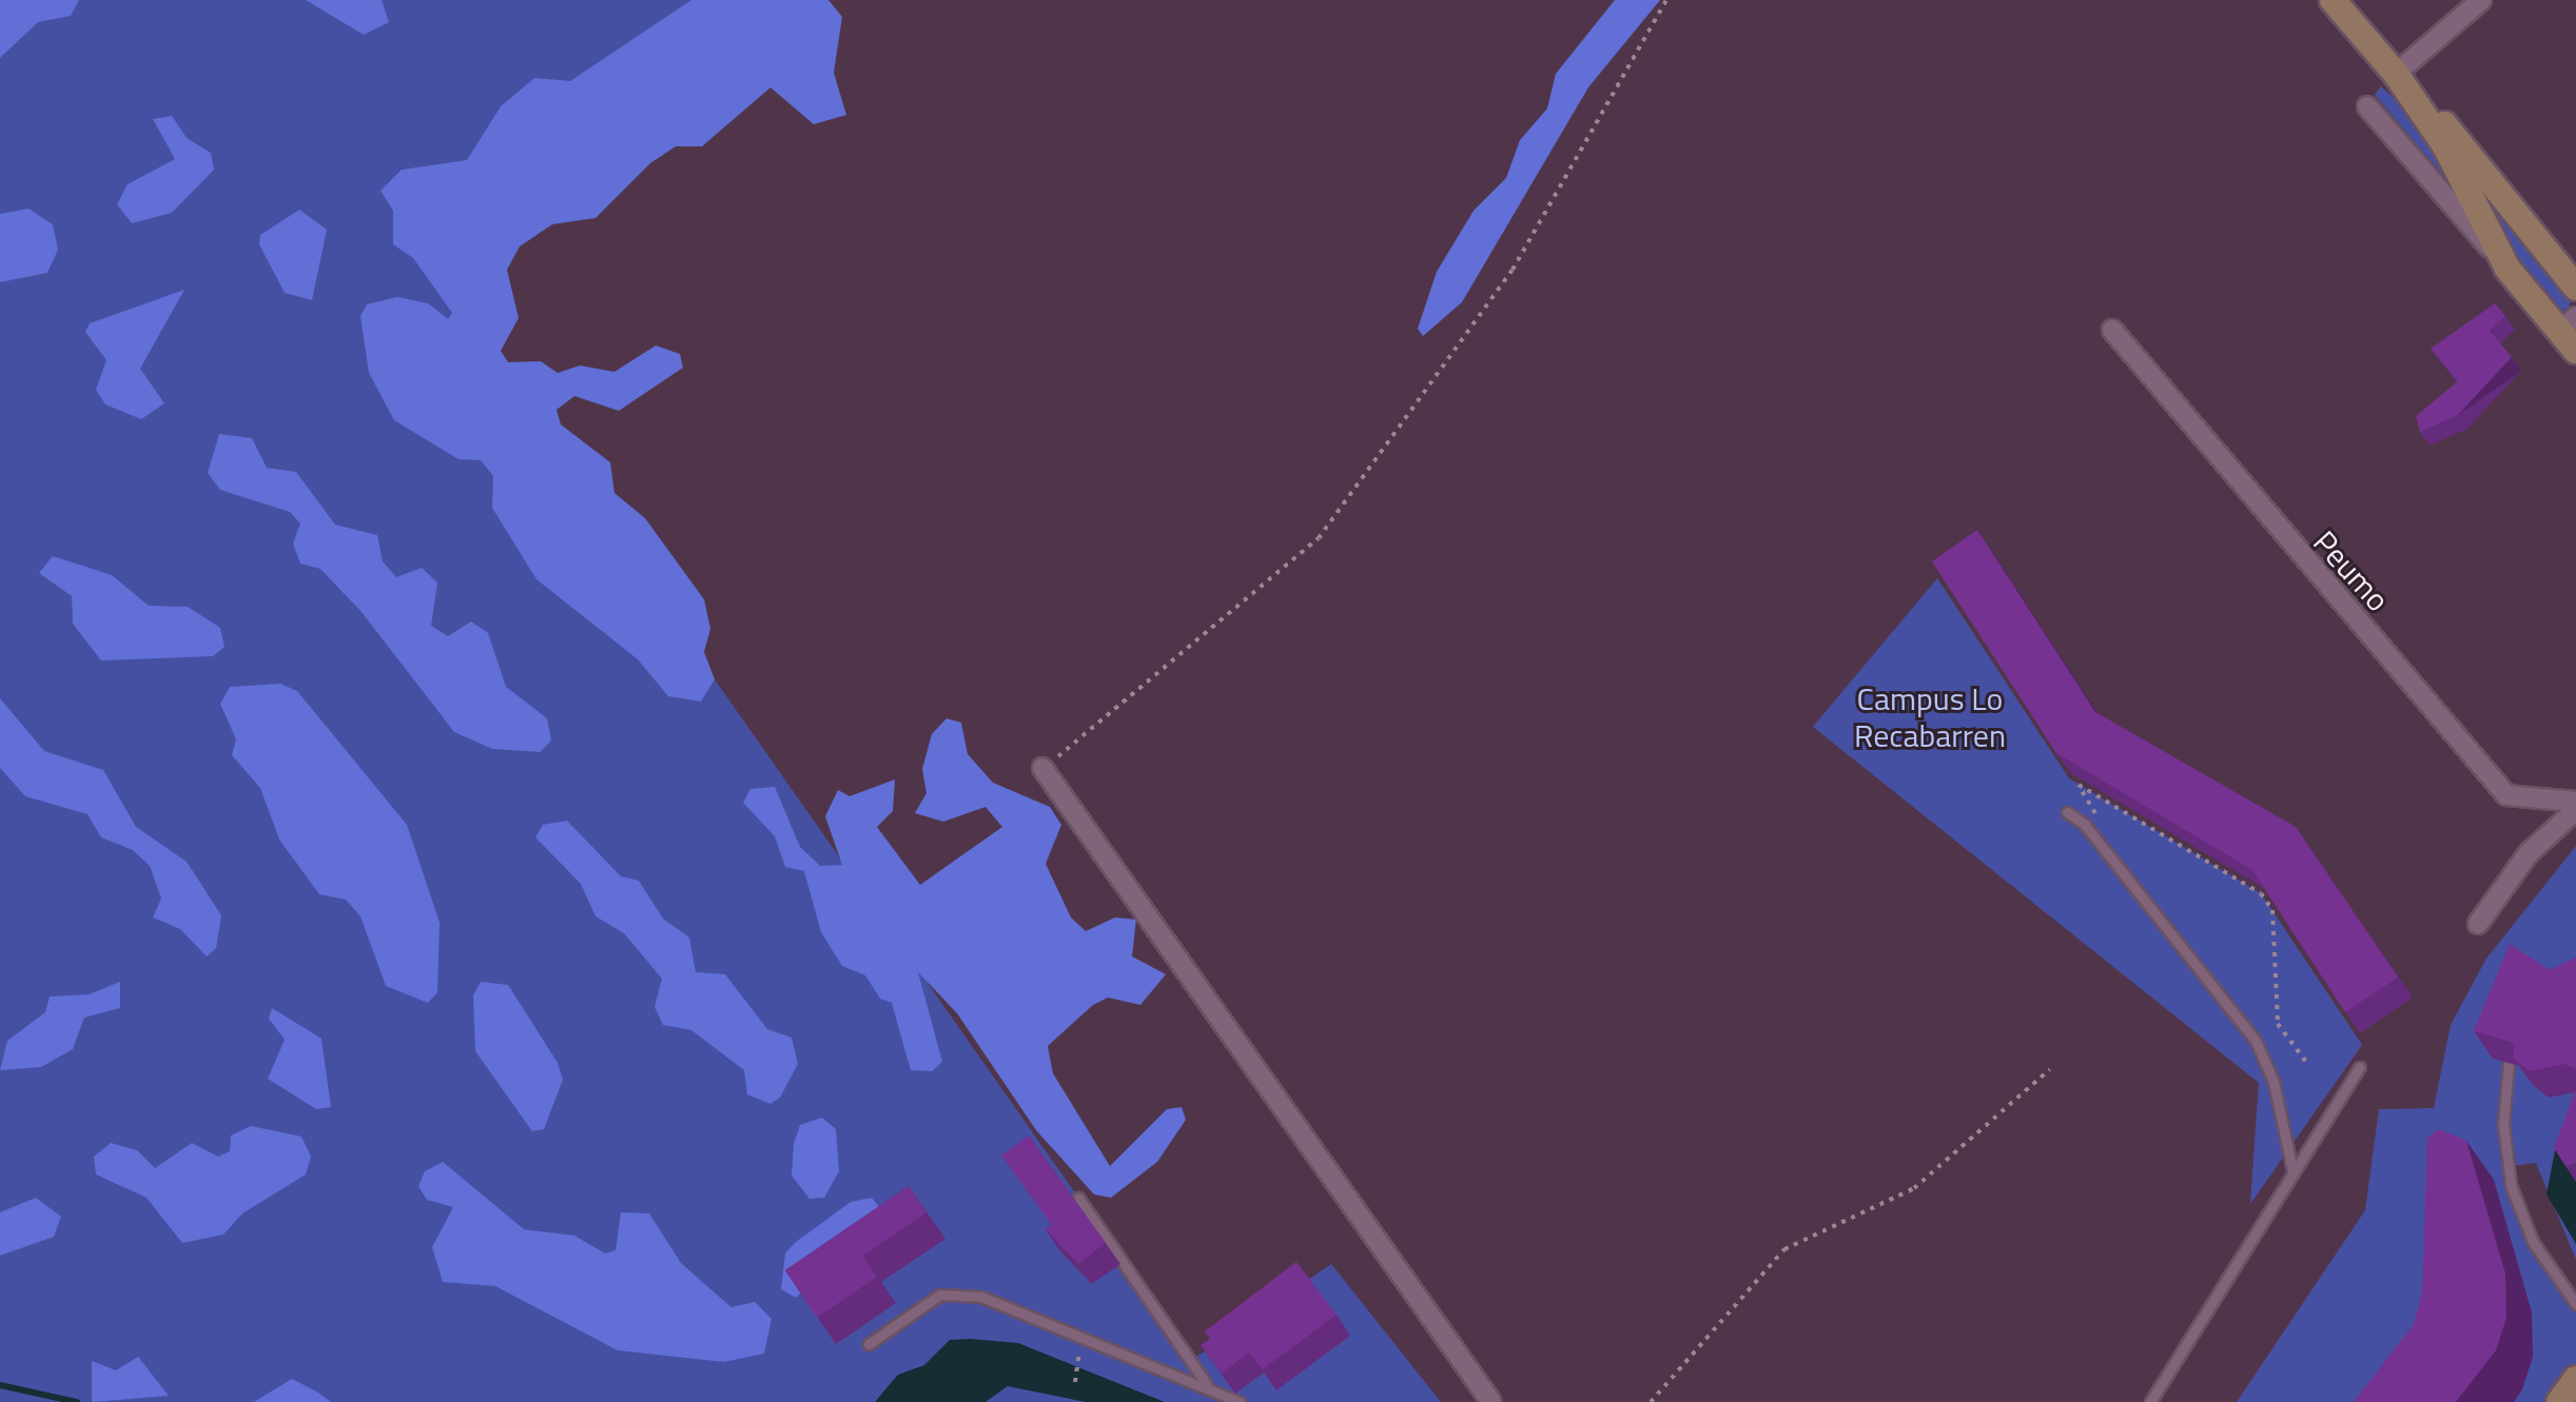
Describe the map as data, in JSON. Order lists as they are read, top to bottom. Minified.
{"streets":{"street":["Peumo"]},"parks":["Campus Lo Recabarren"]}
